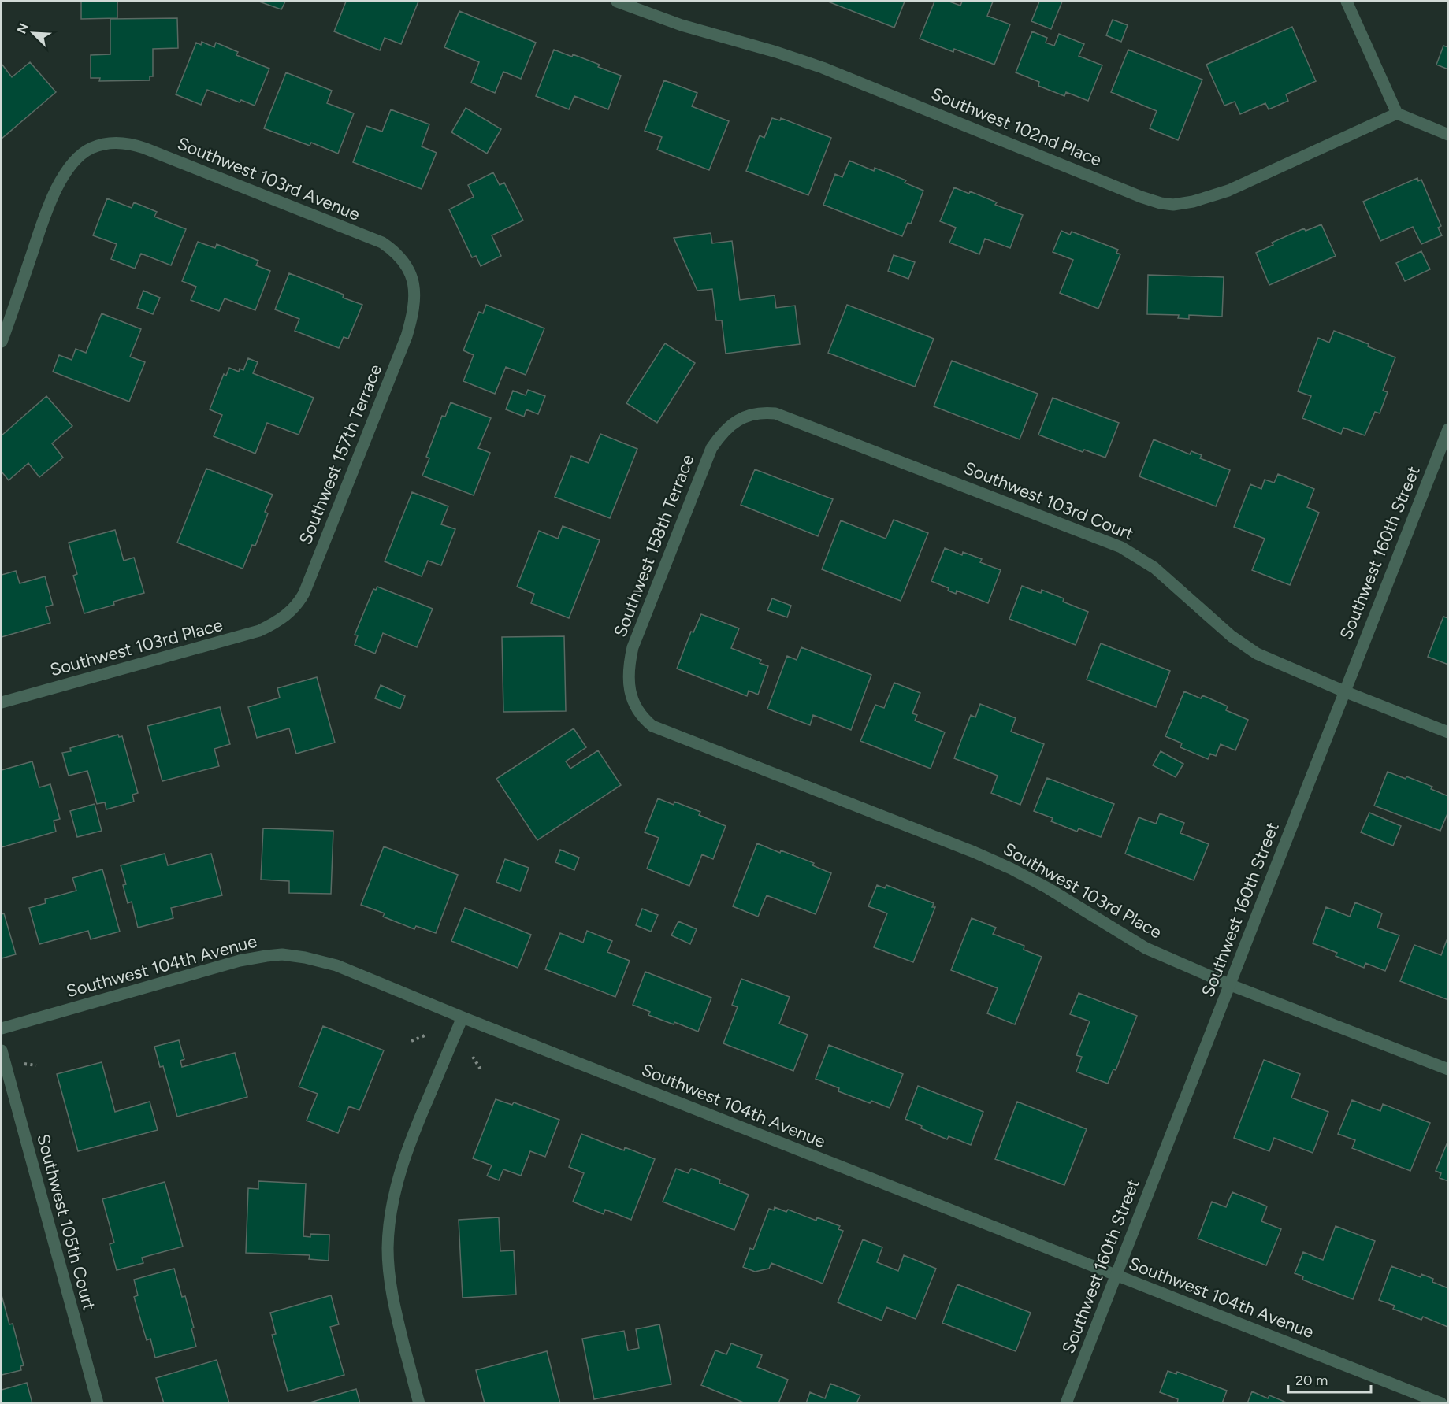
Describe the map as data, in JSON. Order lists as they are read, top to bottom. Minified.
{"streets":{"street":["Southwest 102nd Place","Southwest 103rd Avenue","Southwest 157th Terrace","Southwest 103rd Court","Southwest 158th Terrace","Southwest 160th Street","Southwest 103rd Place","Southwest 104th Avenue","Southwest 105th Court"]},"crossings":[["Southwest 103rd Avenue","Southwest 157th Terrace"],["Southwest 157th Terrace","Southwest 103rd Place"],["Southwest 103rd Court","Southwest 158th Terrace"],["Southwest 103rd Court","Southwest 160th Street"],["Southwest 158th Terrace","Southwest 103rd Place"],["Southwest 160th Street","Southwest 103rd Place"],["Southwest 160th Street","Southwest 104th Avenue"]],"scale_bar":"20 m","north":"top left"}
